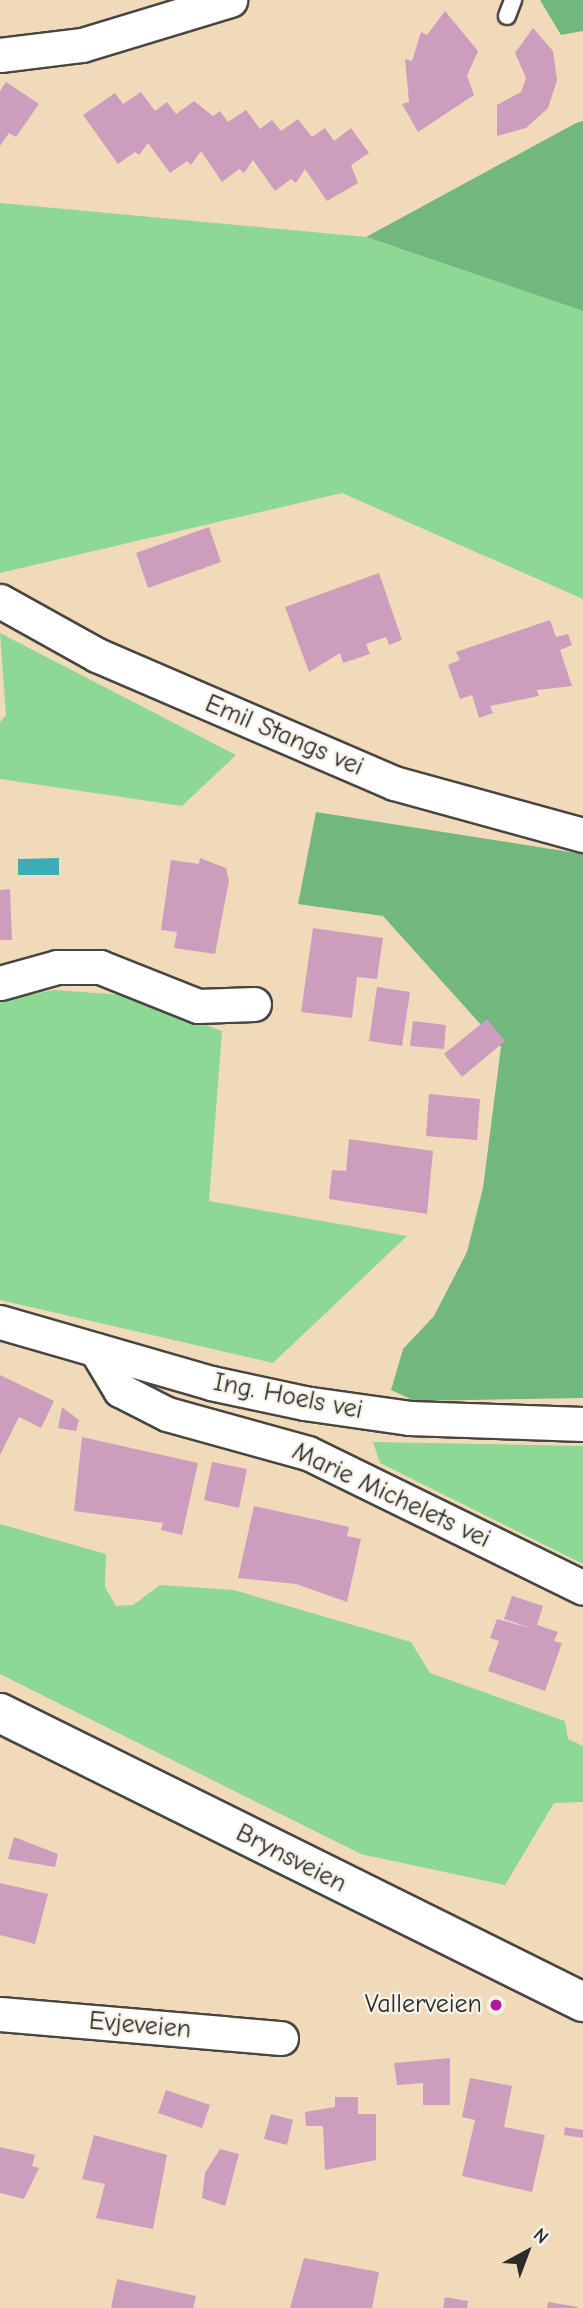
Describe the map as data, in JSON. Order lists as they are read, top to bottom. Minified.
{"streets":{"main road":["Brynsveien"],"street":["Emil Stangs vei","Ing. Hoels vei","Marie Michelets vei","Evjeveien"]},"crossings":[["Ing. Hoels vei","Marie Michelets vei"]],"places":["Vallerveien"],"north":"top right"}
